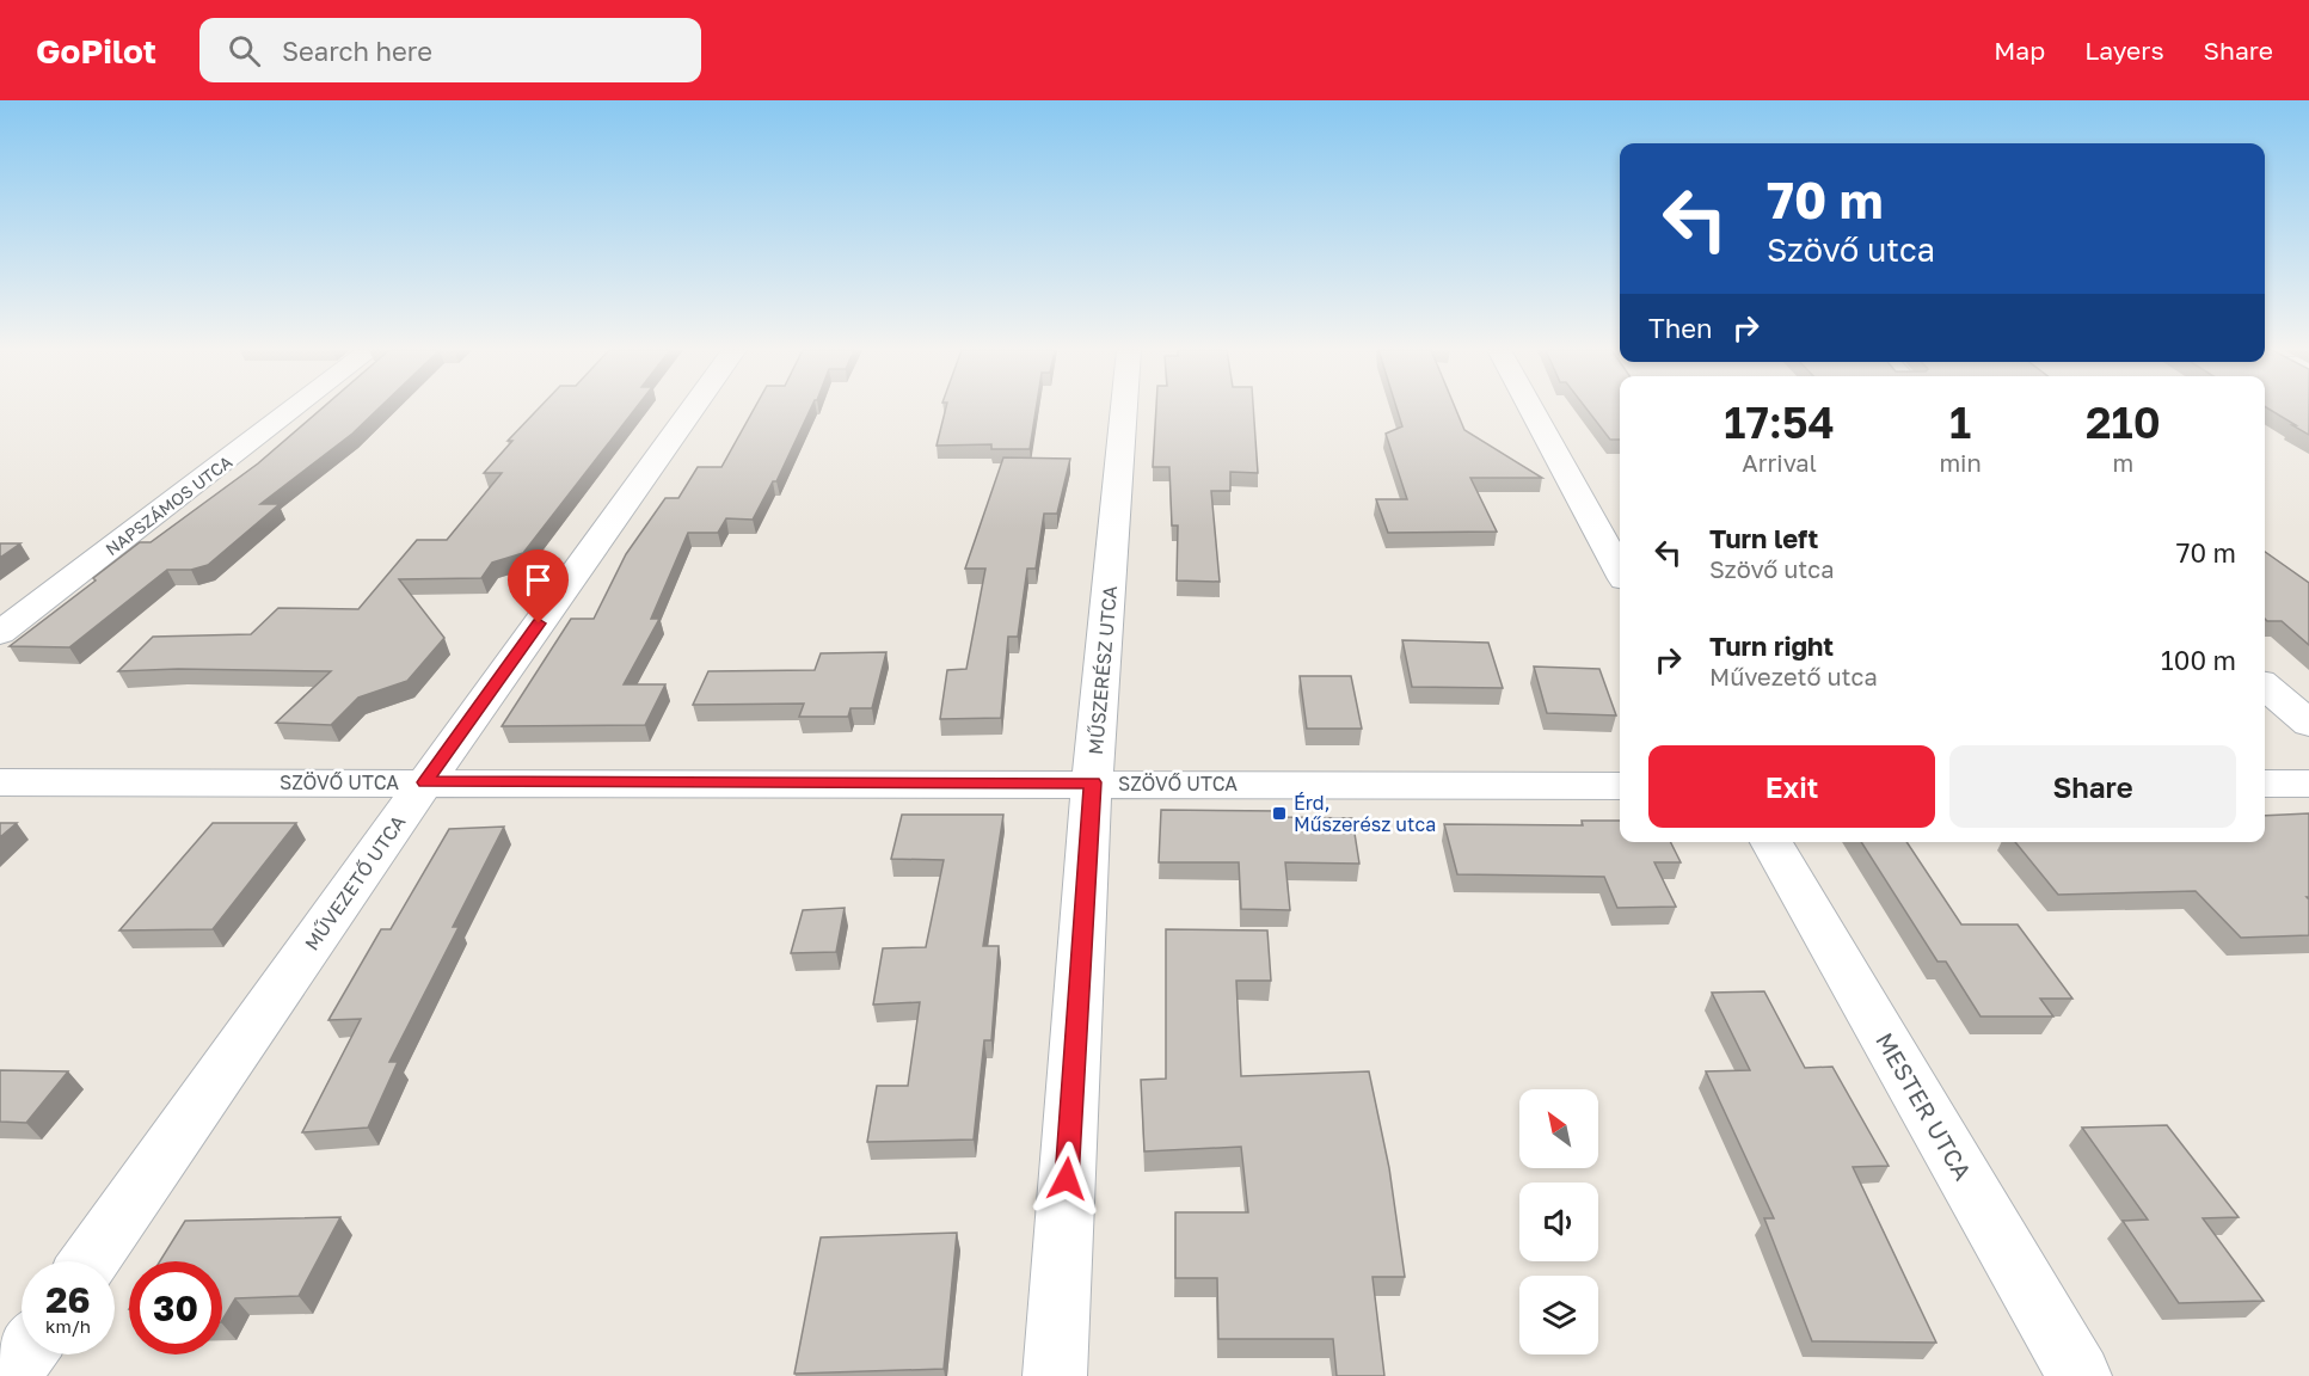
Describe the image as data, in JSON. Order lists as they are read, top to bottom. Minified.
{"streets":{"street":["NAPSZÁMOS UTCA","MŰSZERÉSZ UTCA","SZÖVŐ UTCA","MŰVEZETŐ UTCA","MESTER UTCA"]},"crossings":[["MŰSZERÉSZ UTCA","SZÖVŐ UTCA"],["SZÖVŐ UTCA","MŰVEZETŐ UTCA"]],"places":{"transit":["Érd, Műszerész utca"]},"north":"top left","page":{"header":"GoPilot","search":"Search here","nav":["Map","Layers","Share"],"turn":["70 m","Szövő utca"],"then":"Then","eta":["17:54","Arrival","1","min","210","m"],"list":[{"name":"Turn left","note":"Szövő utca","value":"70 m"},{"name":"Turn right","note":"Művezető utca","value":"100 m"}],"buttons":["Exit","Share"],"speed":"26 km/h","limit":"30"}}
